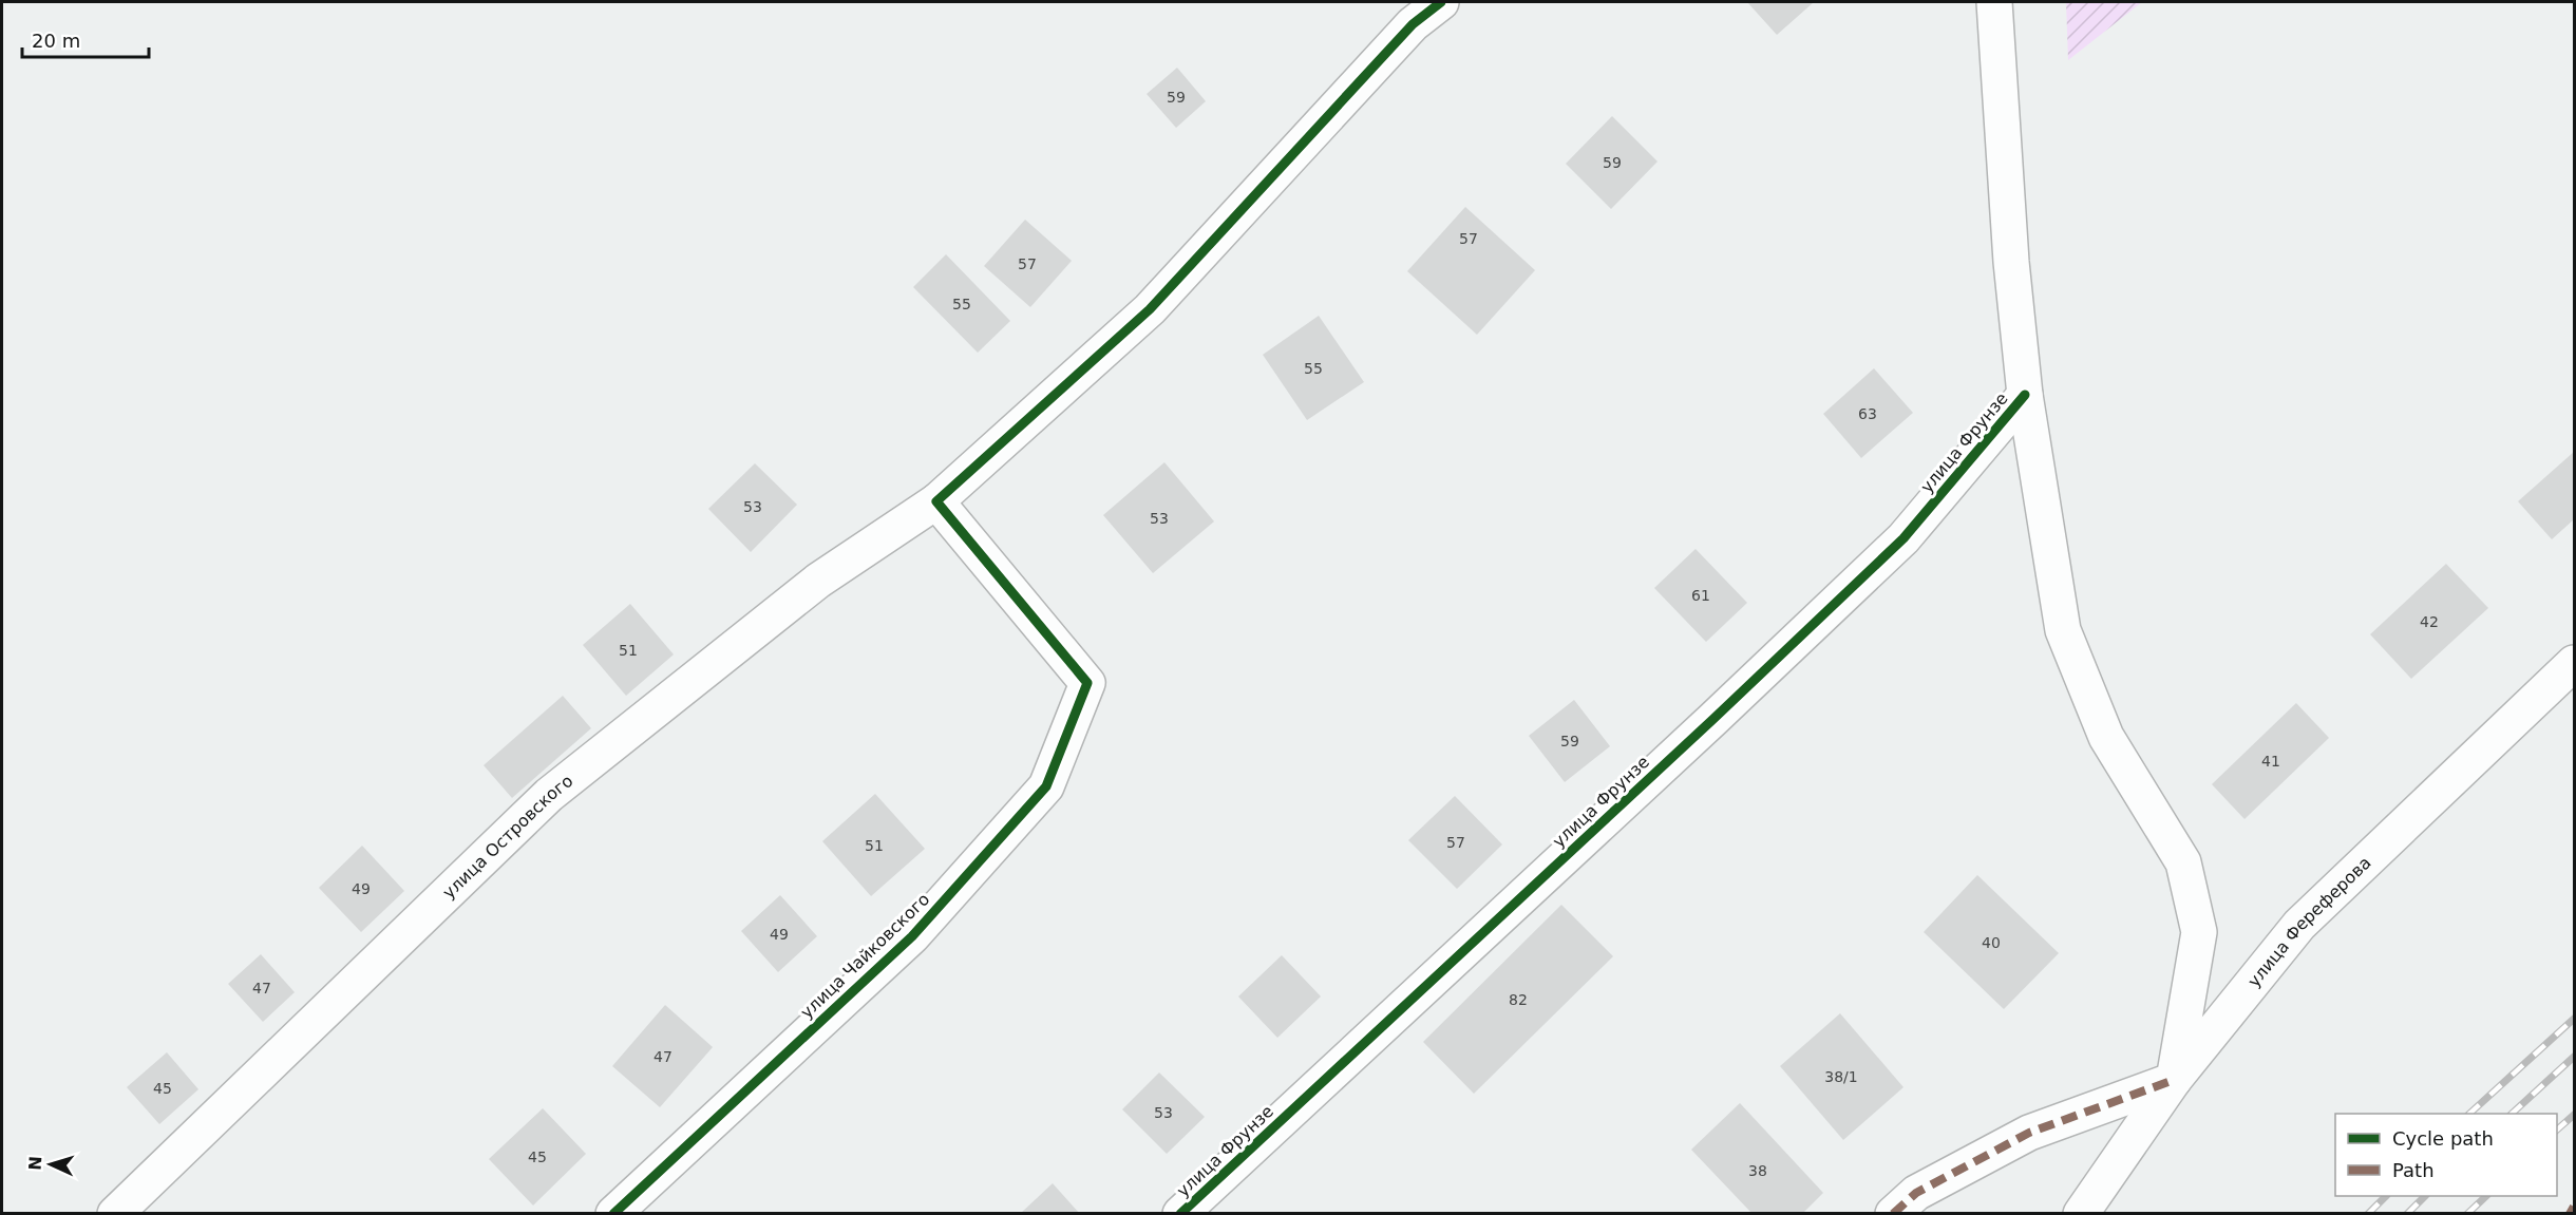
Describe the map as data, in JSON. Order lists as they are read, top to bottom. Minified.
{"streets":{"street":["улица Фрунзе","улица Островского","улица Фереферова","улица Чайковского"]},"crossings":[["улица Островского","улица Чайковского"]],"house_numbers":["59","59","57","57","55","55","63","53","53","61","42","51","59","41","57","51","49","49","40","47","82","47","38/1","45","53","45","38"],"legend":["Cycle path","Path"],"scale_bar":"20 m","north":"left"}
